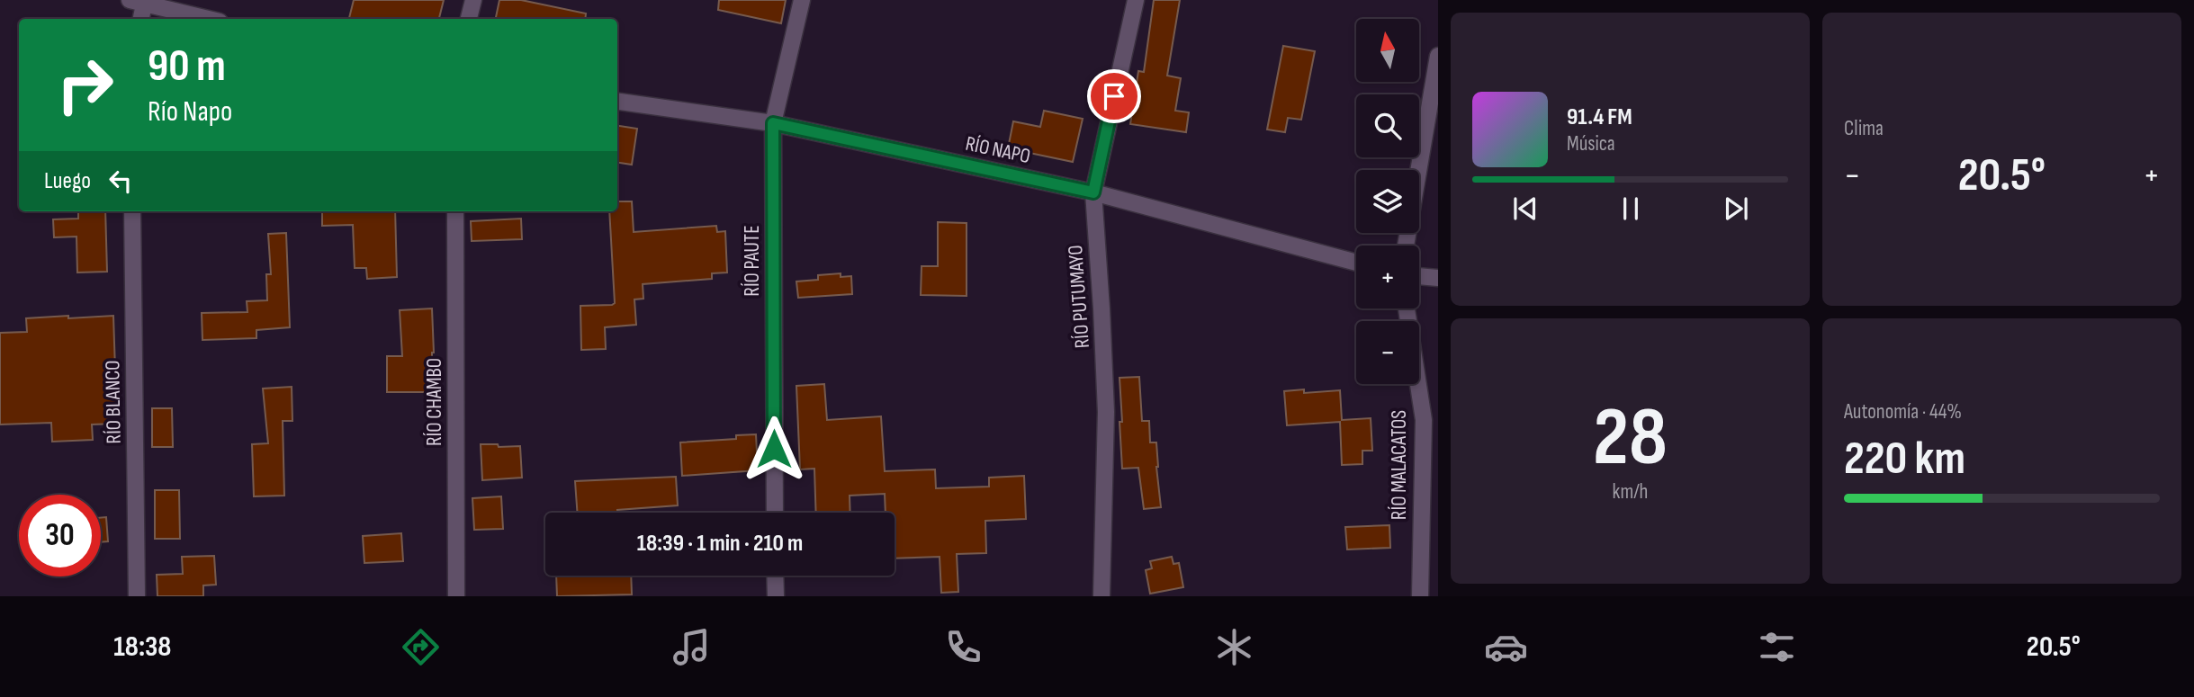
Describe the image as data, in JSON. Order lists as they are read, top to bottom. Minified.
{"streets":{"street":["RÍO NAPO","RÍO PAUTE","RÍO PUTUMAYO","RÍO BLANCO","RÍO CHAMBO","RÍO MALACATOS"]},"crossings":[["RÍO NAPO","RÍO PAUTE"],["RÍO NAPO","RÍO PUTUMAYO"]],"north":"top","page":{"tile":["Clima",["28","km/h"],["Autonomía · 44%","220 km"]],"map_buttons":["+","−"],"turn":["90 m","Río Napo"],"song":["91.4 FM","Música"],"heat":["−","20.5°","+"],"then":"Luego","limit":"30","trip":"18:39 · 1 min · 210 m","tabs":["18:38","20.5°"]}}
